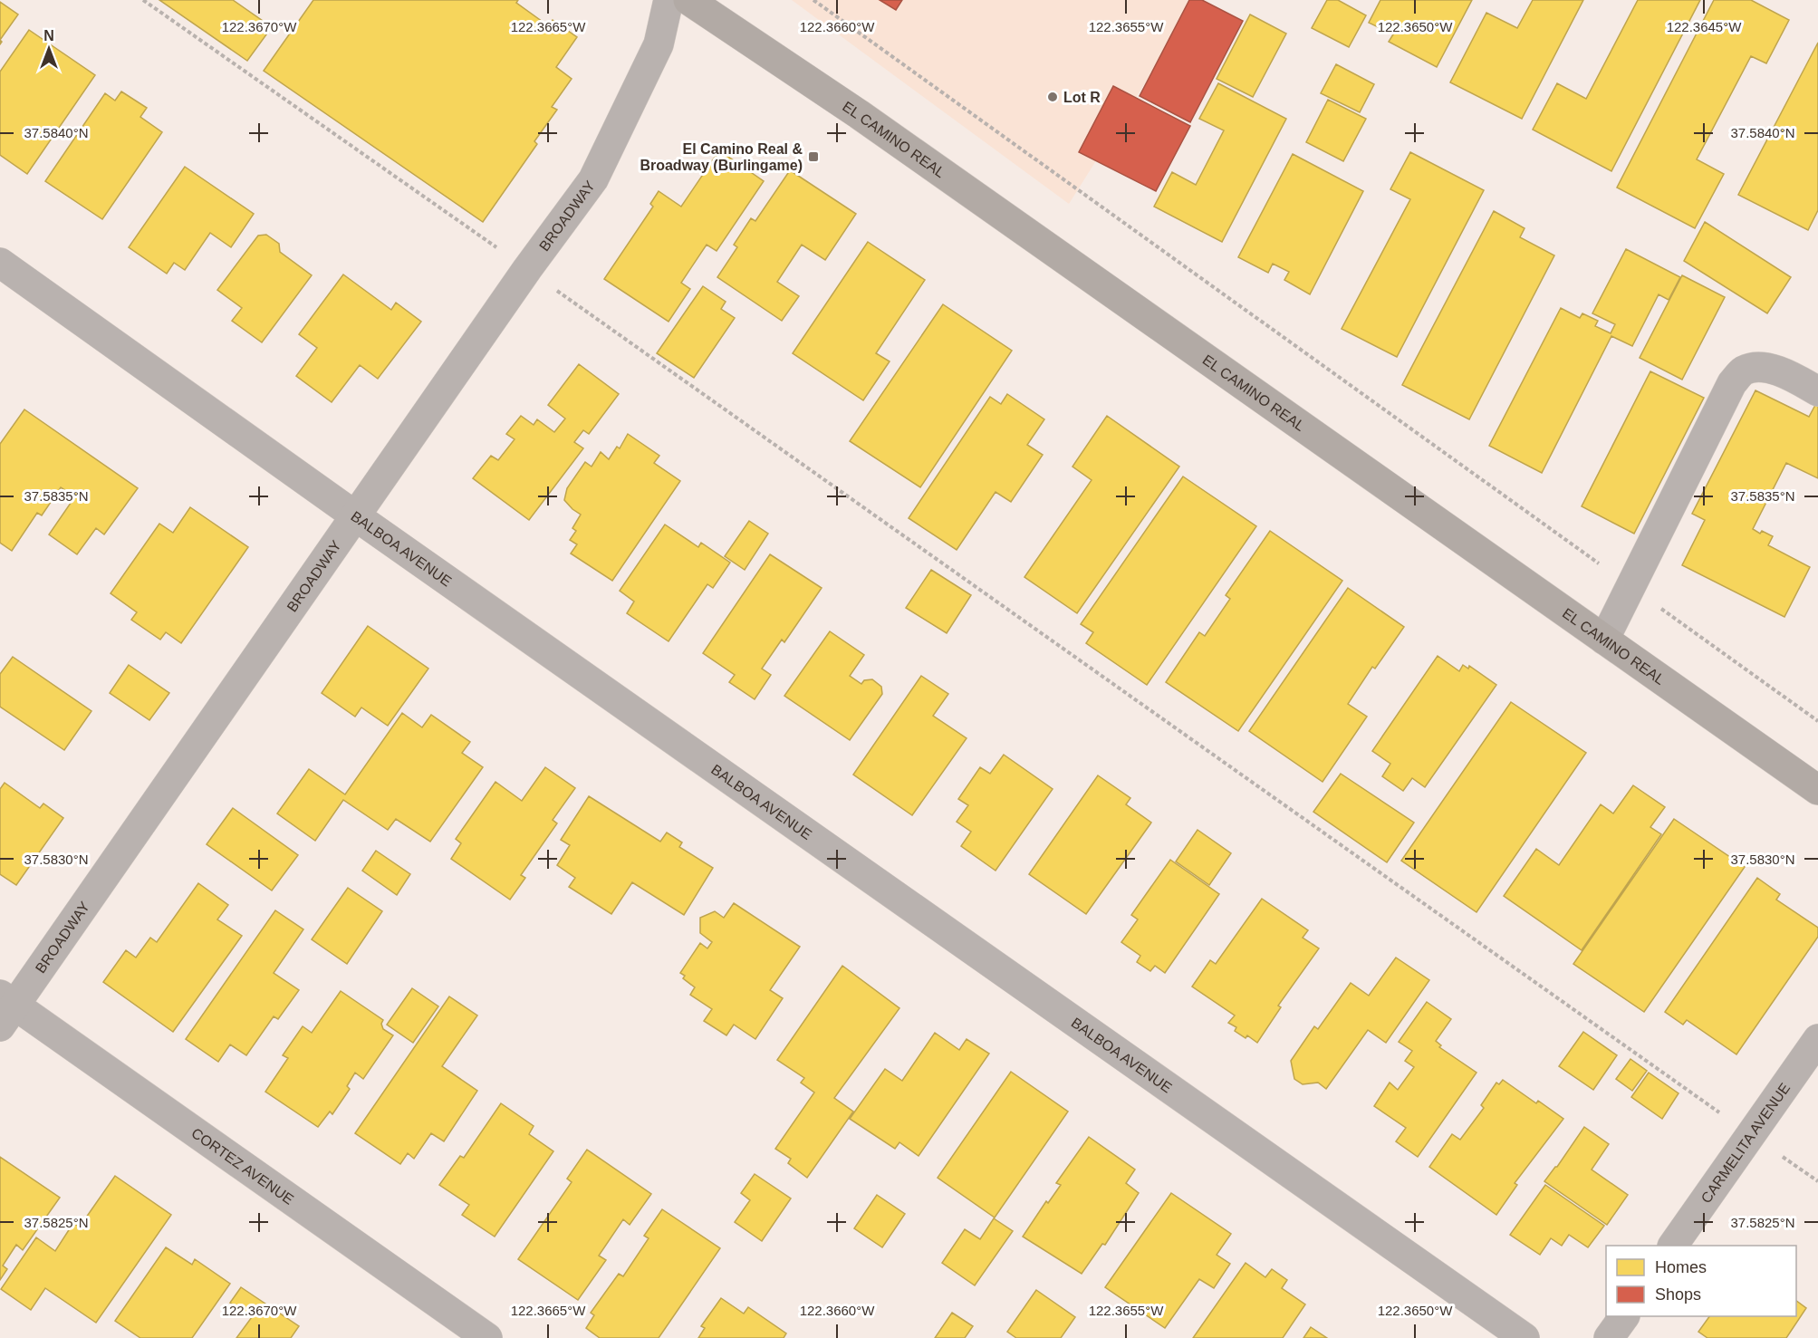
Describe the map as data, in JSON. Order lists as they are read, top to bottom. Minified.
{"streets":{"main road":["EL CAMINO REAL"],"street":["BROADWAY","BALBOA AVENUE","CARMELITA AVENUE","CORTEZ AVENUE"]},"crossings":[["BROADWAY","BALBOA AVENUE"],["BROADWAY","CORTEZ AVENUE"]],"places":{"other":["Lot R"],"transit":["El Camino Real & Broadway (Burlingame)"]},"legend":["Homes","Shops"],"north":"top","coordinates":["122.3670°W","122.3665°W","122.3660°W","122.3655°W","122.3650°W","122.3645°W","37.5840°N","37.5835°N","37.5830°N","37.5825°N"]}
